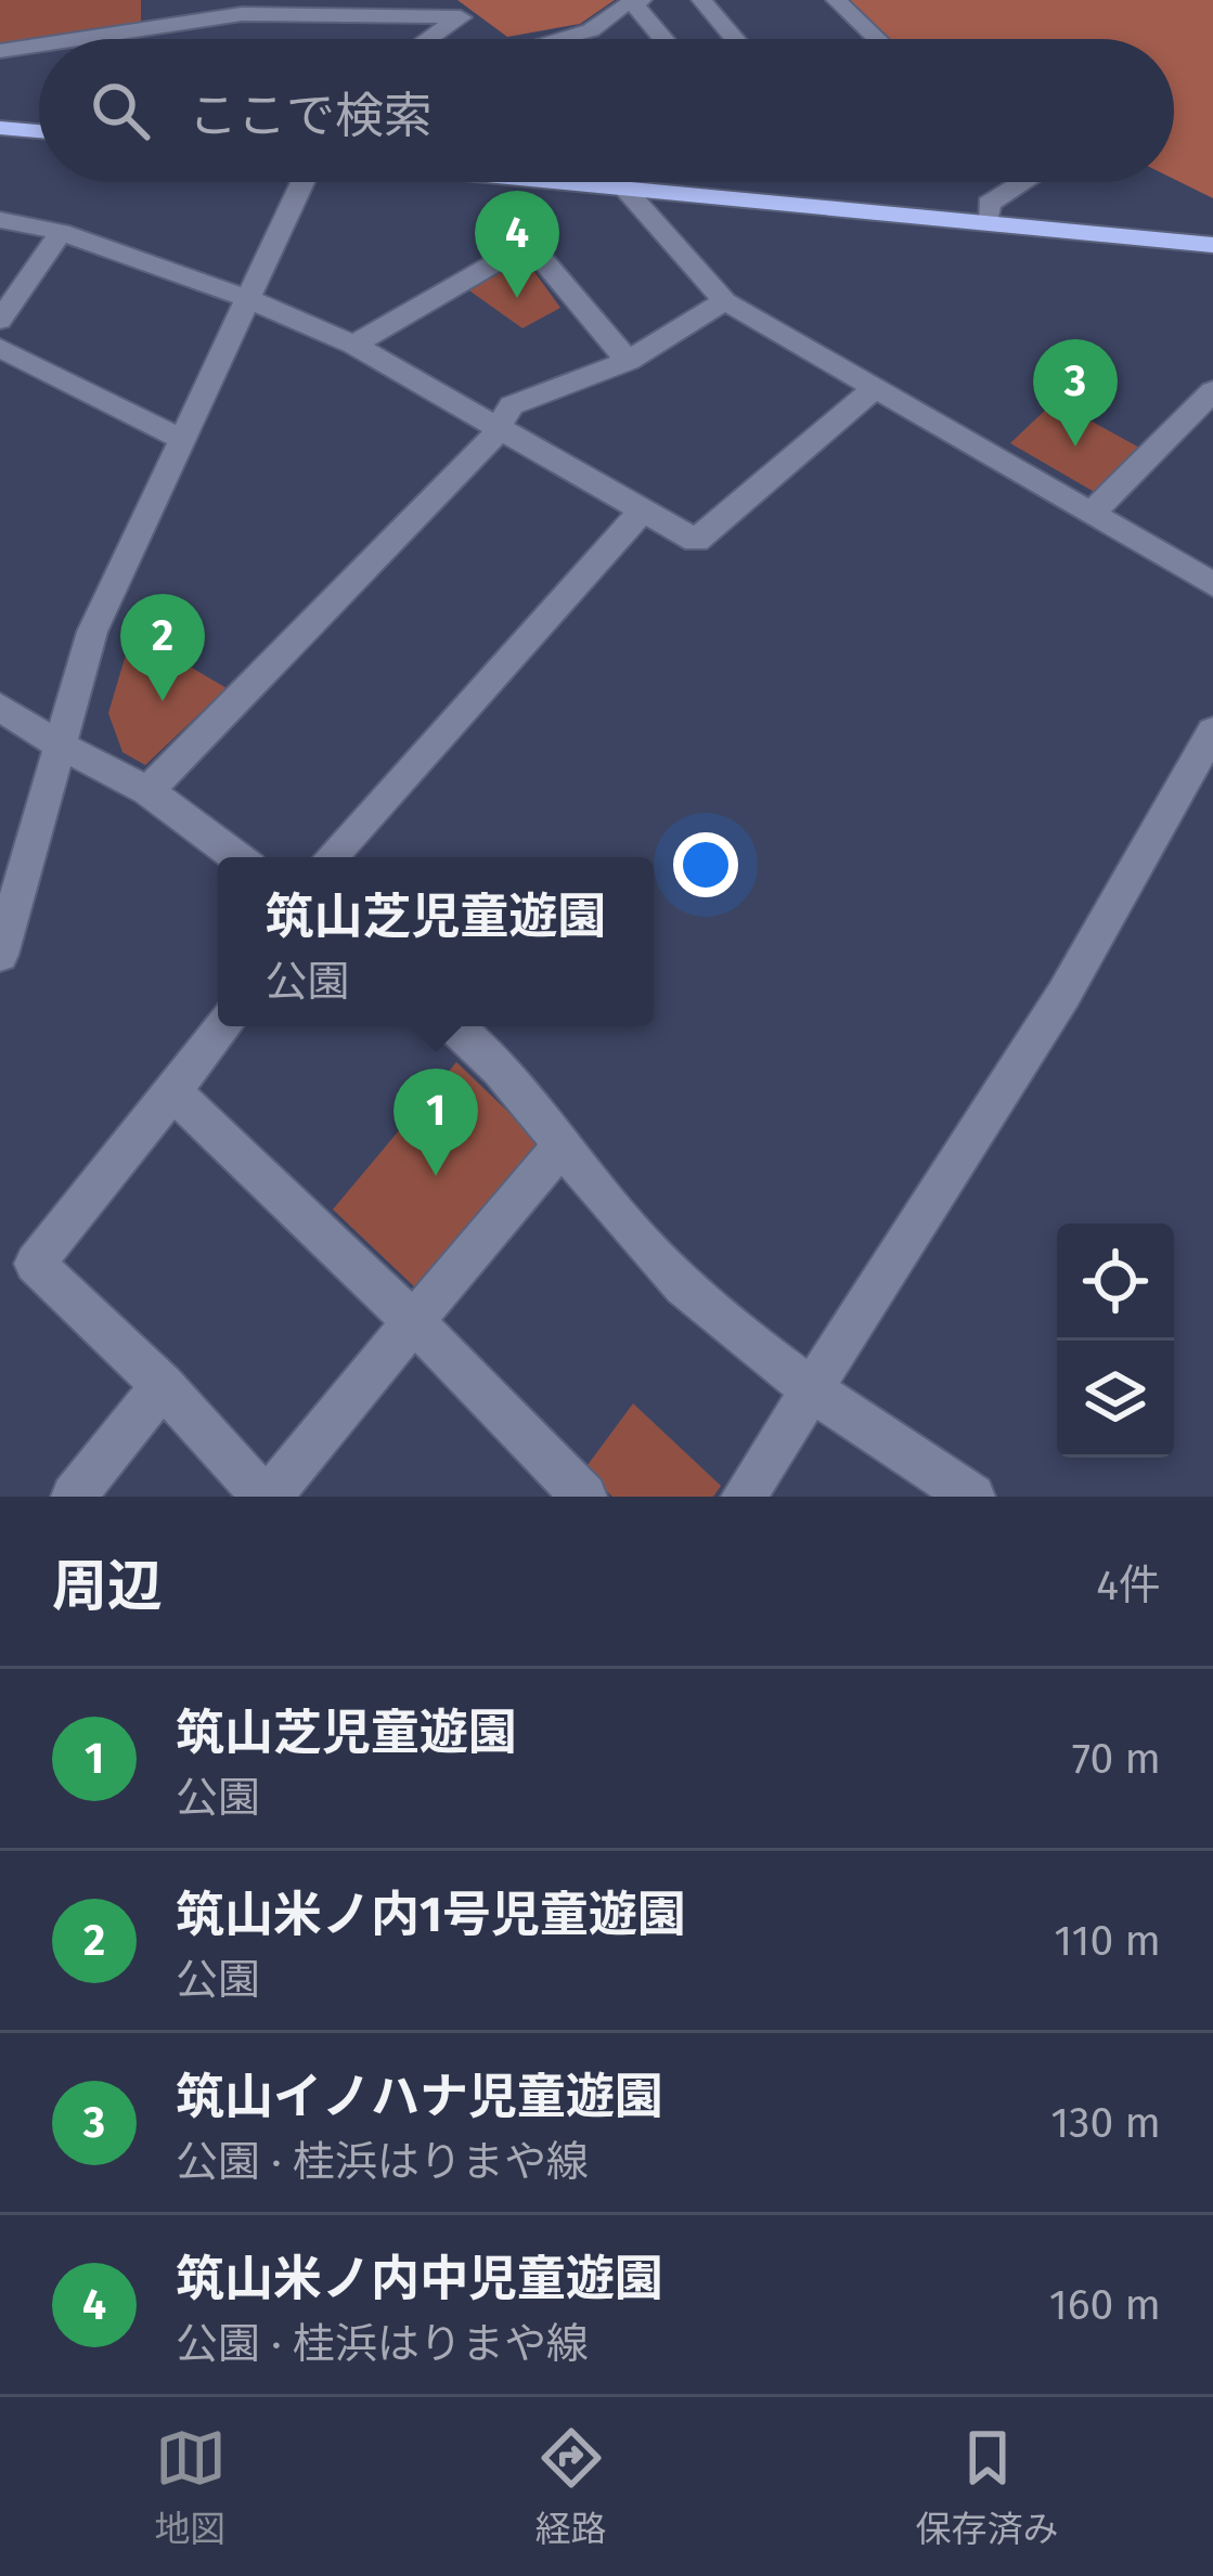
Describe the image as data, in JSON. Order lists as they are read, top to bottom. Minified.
{"page":{"search":"ここで検索","pins":["4","3","2","1"],"popup":["筑山芝児童遊園","公園"],"heading":["周辺","4件"],"list":[{"mark":"1","name":"筑山芝児童遊園","note":"公園","value":"70 m"},{"mark":"2","name":"筑山米ノ内1号児童遊園","note":"公園","value":"110 m"},{"mark":"3","name":"筑山イノハナ児童遊園","note":"公園 · 桂浜はりまや線","value":"130 m"},{"mark":"4","name":"筑山米ノ内中児童遊園","note":"公園 · 桂浜はりまや線","value":"160 m"}],"nav":["地図","経路","保存済み"]}}
